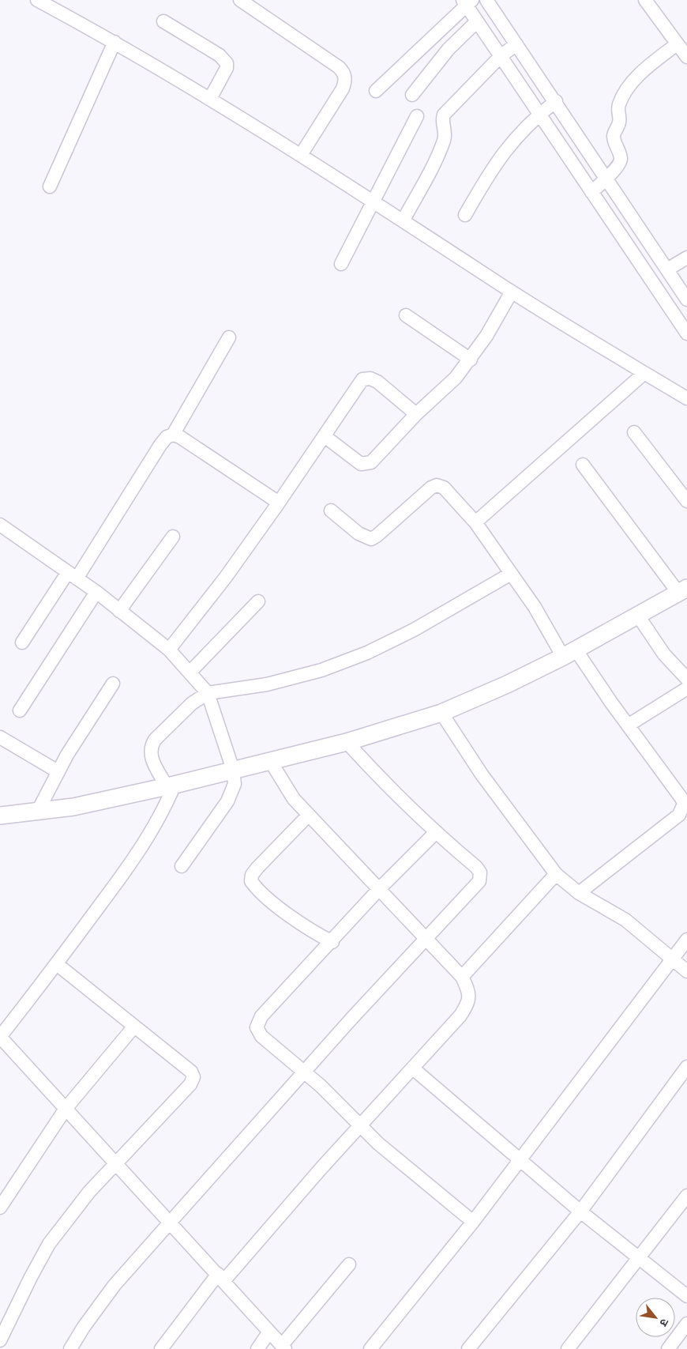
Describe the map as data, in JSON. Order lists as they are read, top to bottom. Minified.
{"north":"bottom right"}
